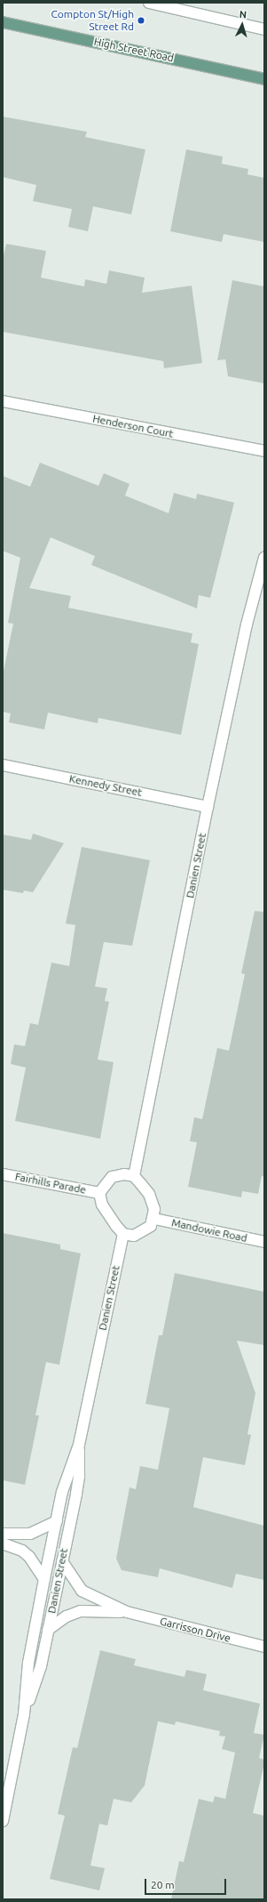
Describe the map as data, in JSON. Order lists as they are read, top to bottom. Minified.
{"streets":{"main road":["High Street Road"],"street":["Henderson Court","Kennedy Street","Danien Street","Fairhills Parade","Mandowie Road","Garrisson Drive"]},"crossings":[["Kennedy Street","Danien Street"],["Danien Street","Fairhills Parade"],["Danien Street","Mandowie Road"],["Danien Street","Garrisson Drive"],["Fairhills Parade","Mandowie Road"]],"places":["Compton St/High Street Rd"],"scale_bar":"20 m","north":"top"}
